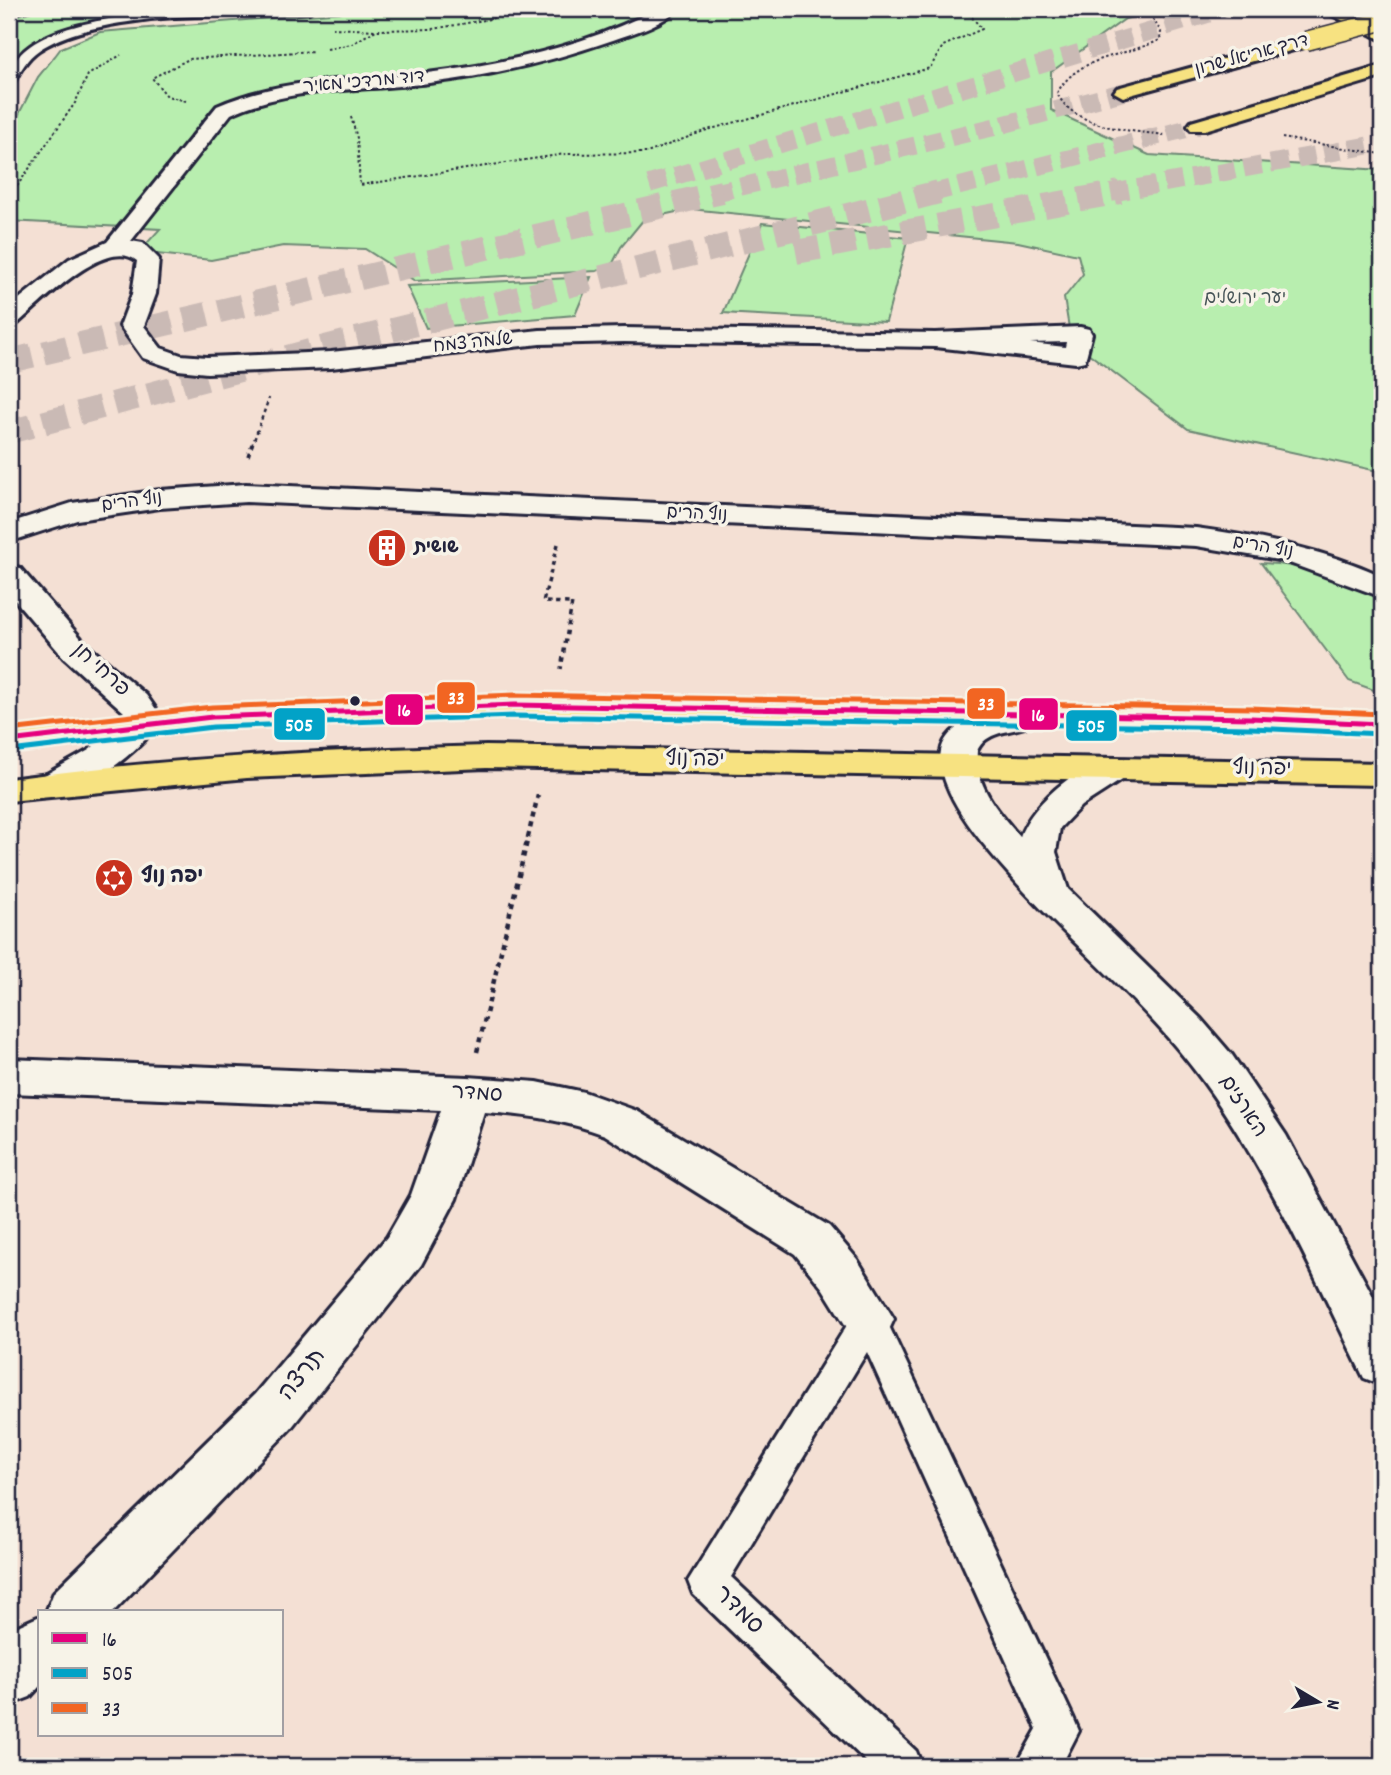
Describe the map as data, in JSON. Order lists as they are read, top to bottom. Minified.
{"streets":{"main road":["דרך אריאל שרון","יפה נוף"],"street":["דוד מרדכי מאיר","שלמה צמח","נוף הרים","פרחי חן","סמדר","הארזים","תרצה"]},"crossings":[["דוד מרדכי מאיר","שלמה צמח"],["פרחי חן","יפה נוף"],["יפה נוף","הארזים"],["סמדר","תרצה"]],"parks":["יער ירושלים"],"places":{"building":["שושית"],"synagogue":["יפה נוף"]},"lines":["transit line 33","transit line 16","transit line 505"],"legend":["16","505","33"],"north":"right"}
